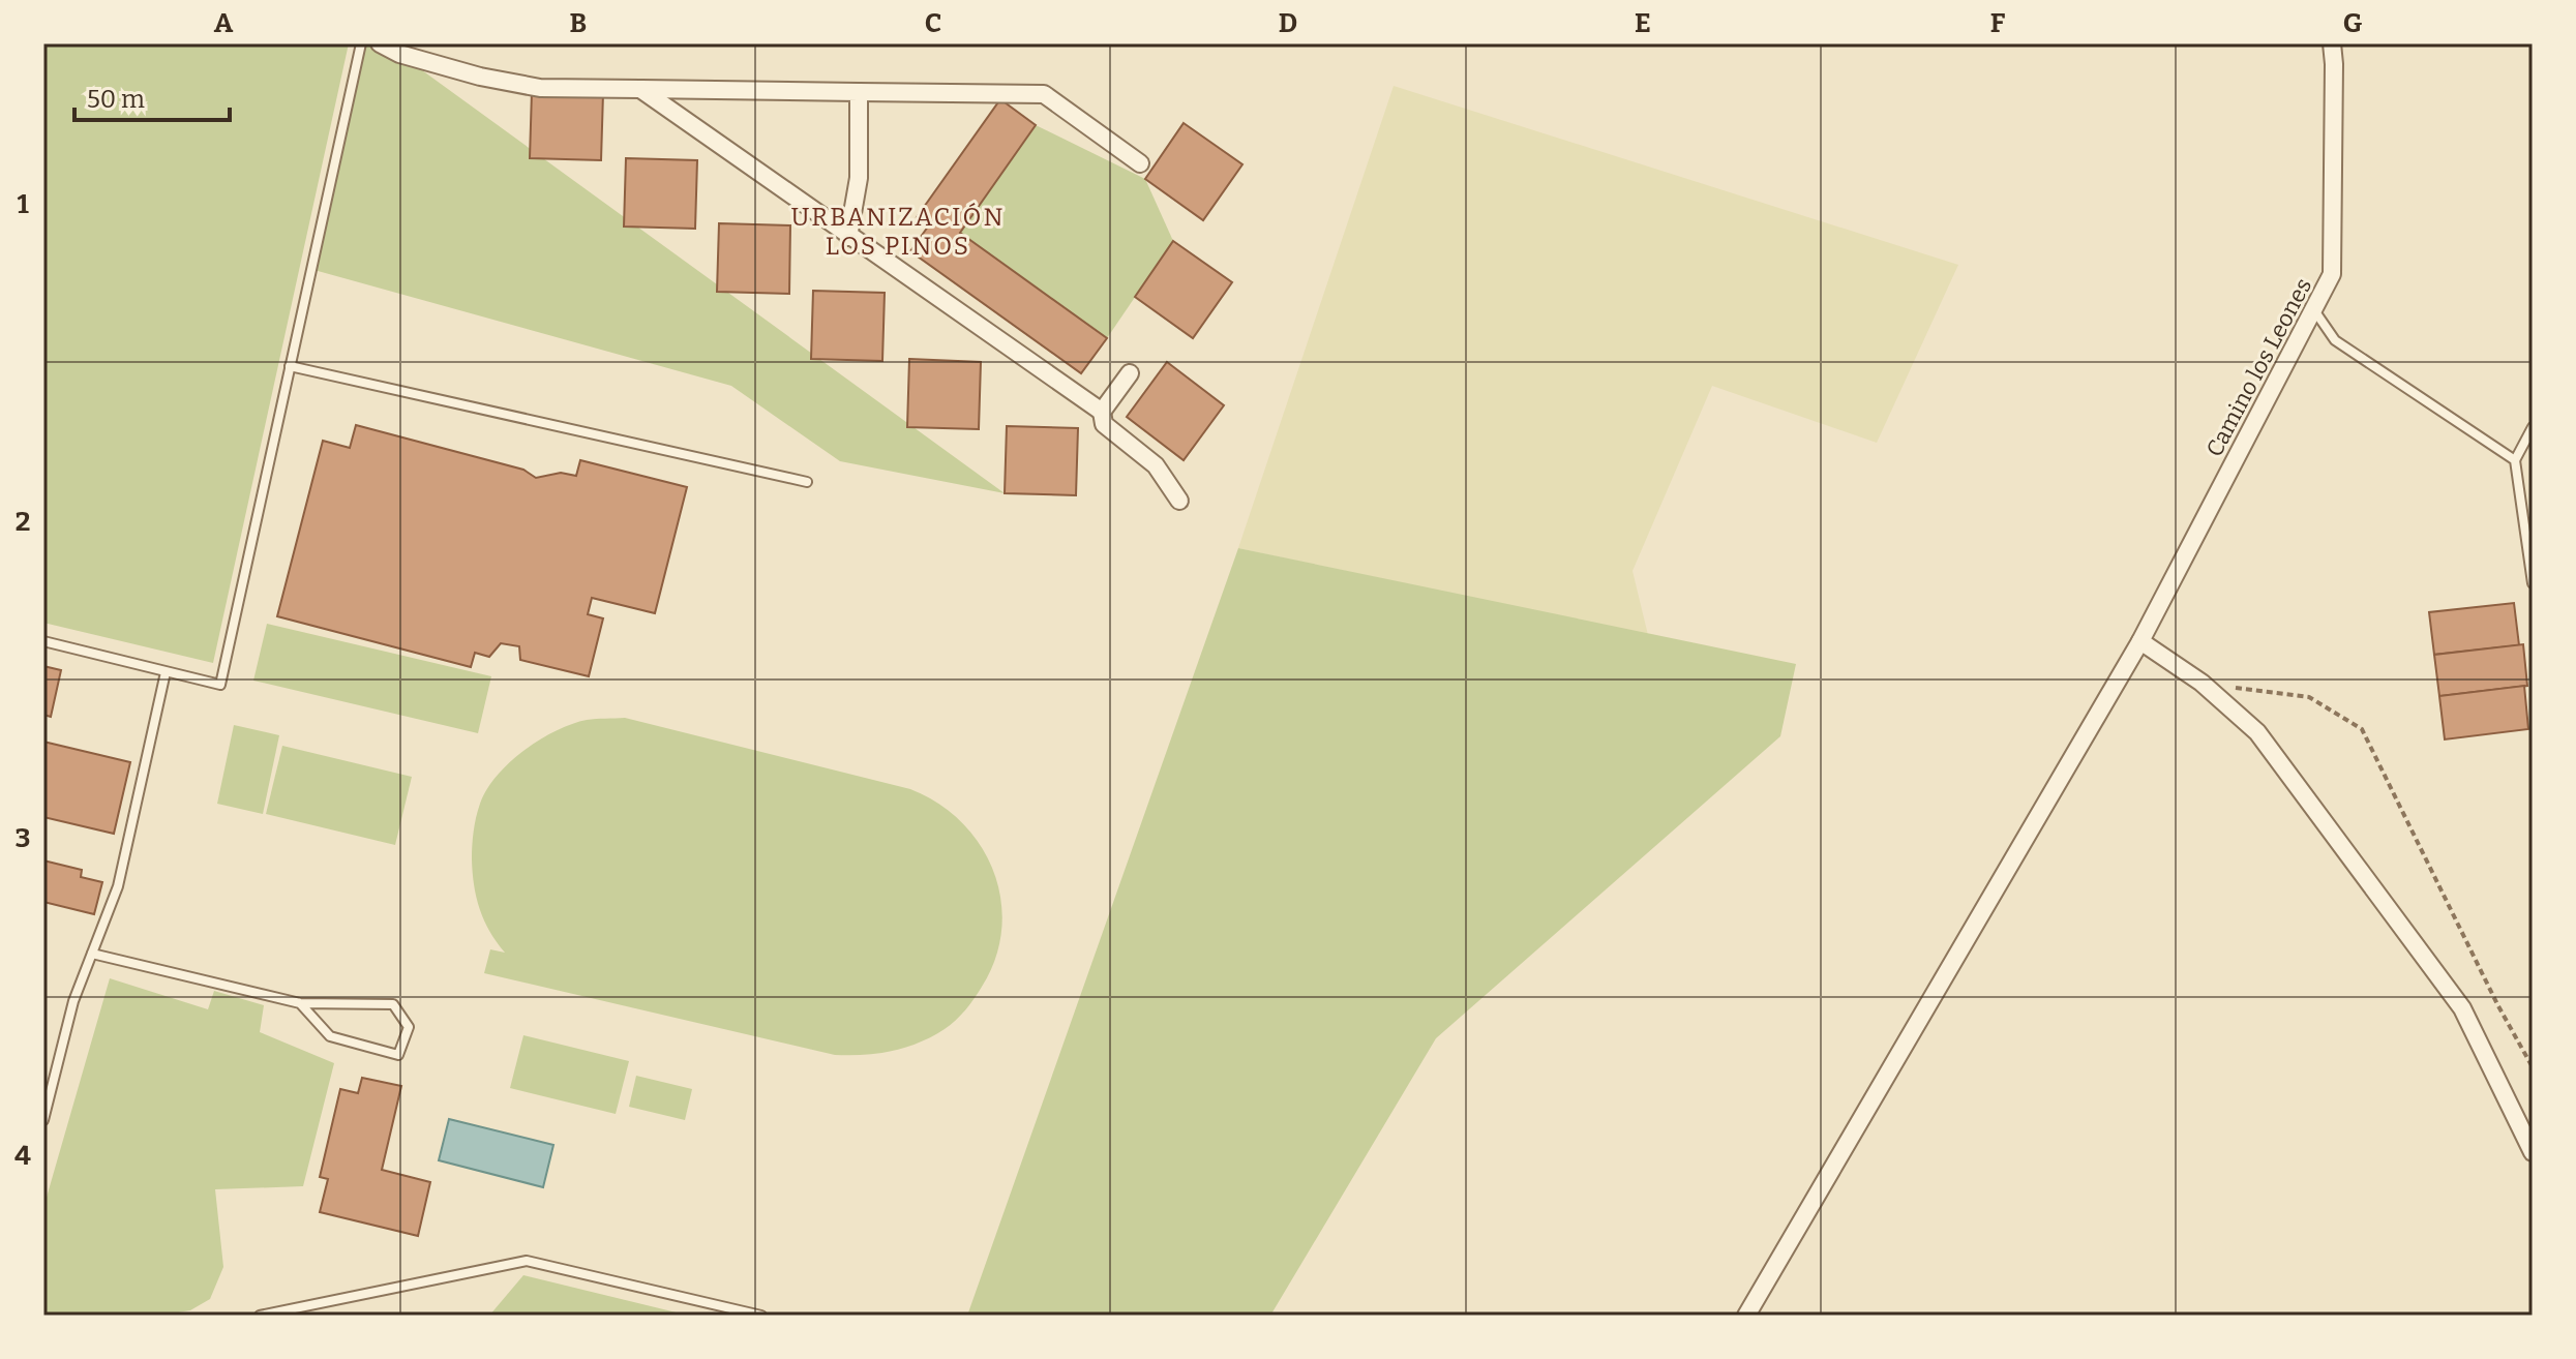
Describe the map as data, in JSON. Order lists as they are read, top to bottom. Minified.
{"streets":{"street":["Camino los Leones"]},"districts":["URBANIZACIÓN LOS PINOS"],"scale_bar":"50 m","grid":{"columns":["A","B","C","D","E","F","G"],"rows":["1","2","3","4"]}}
